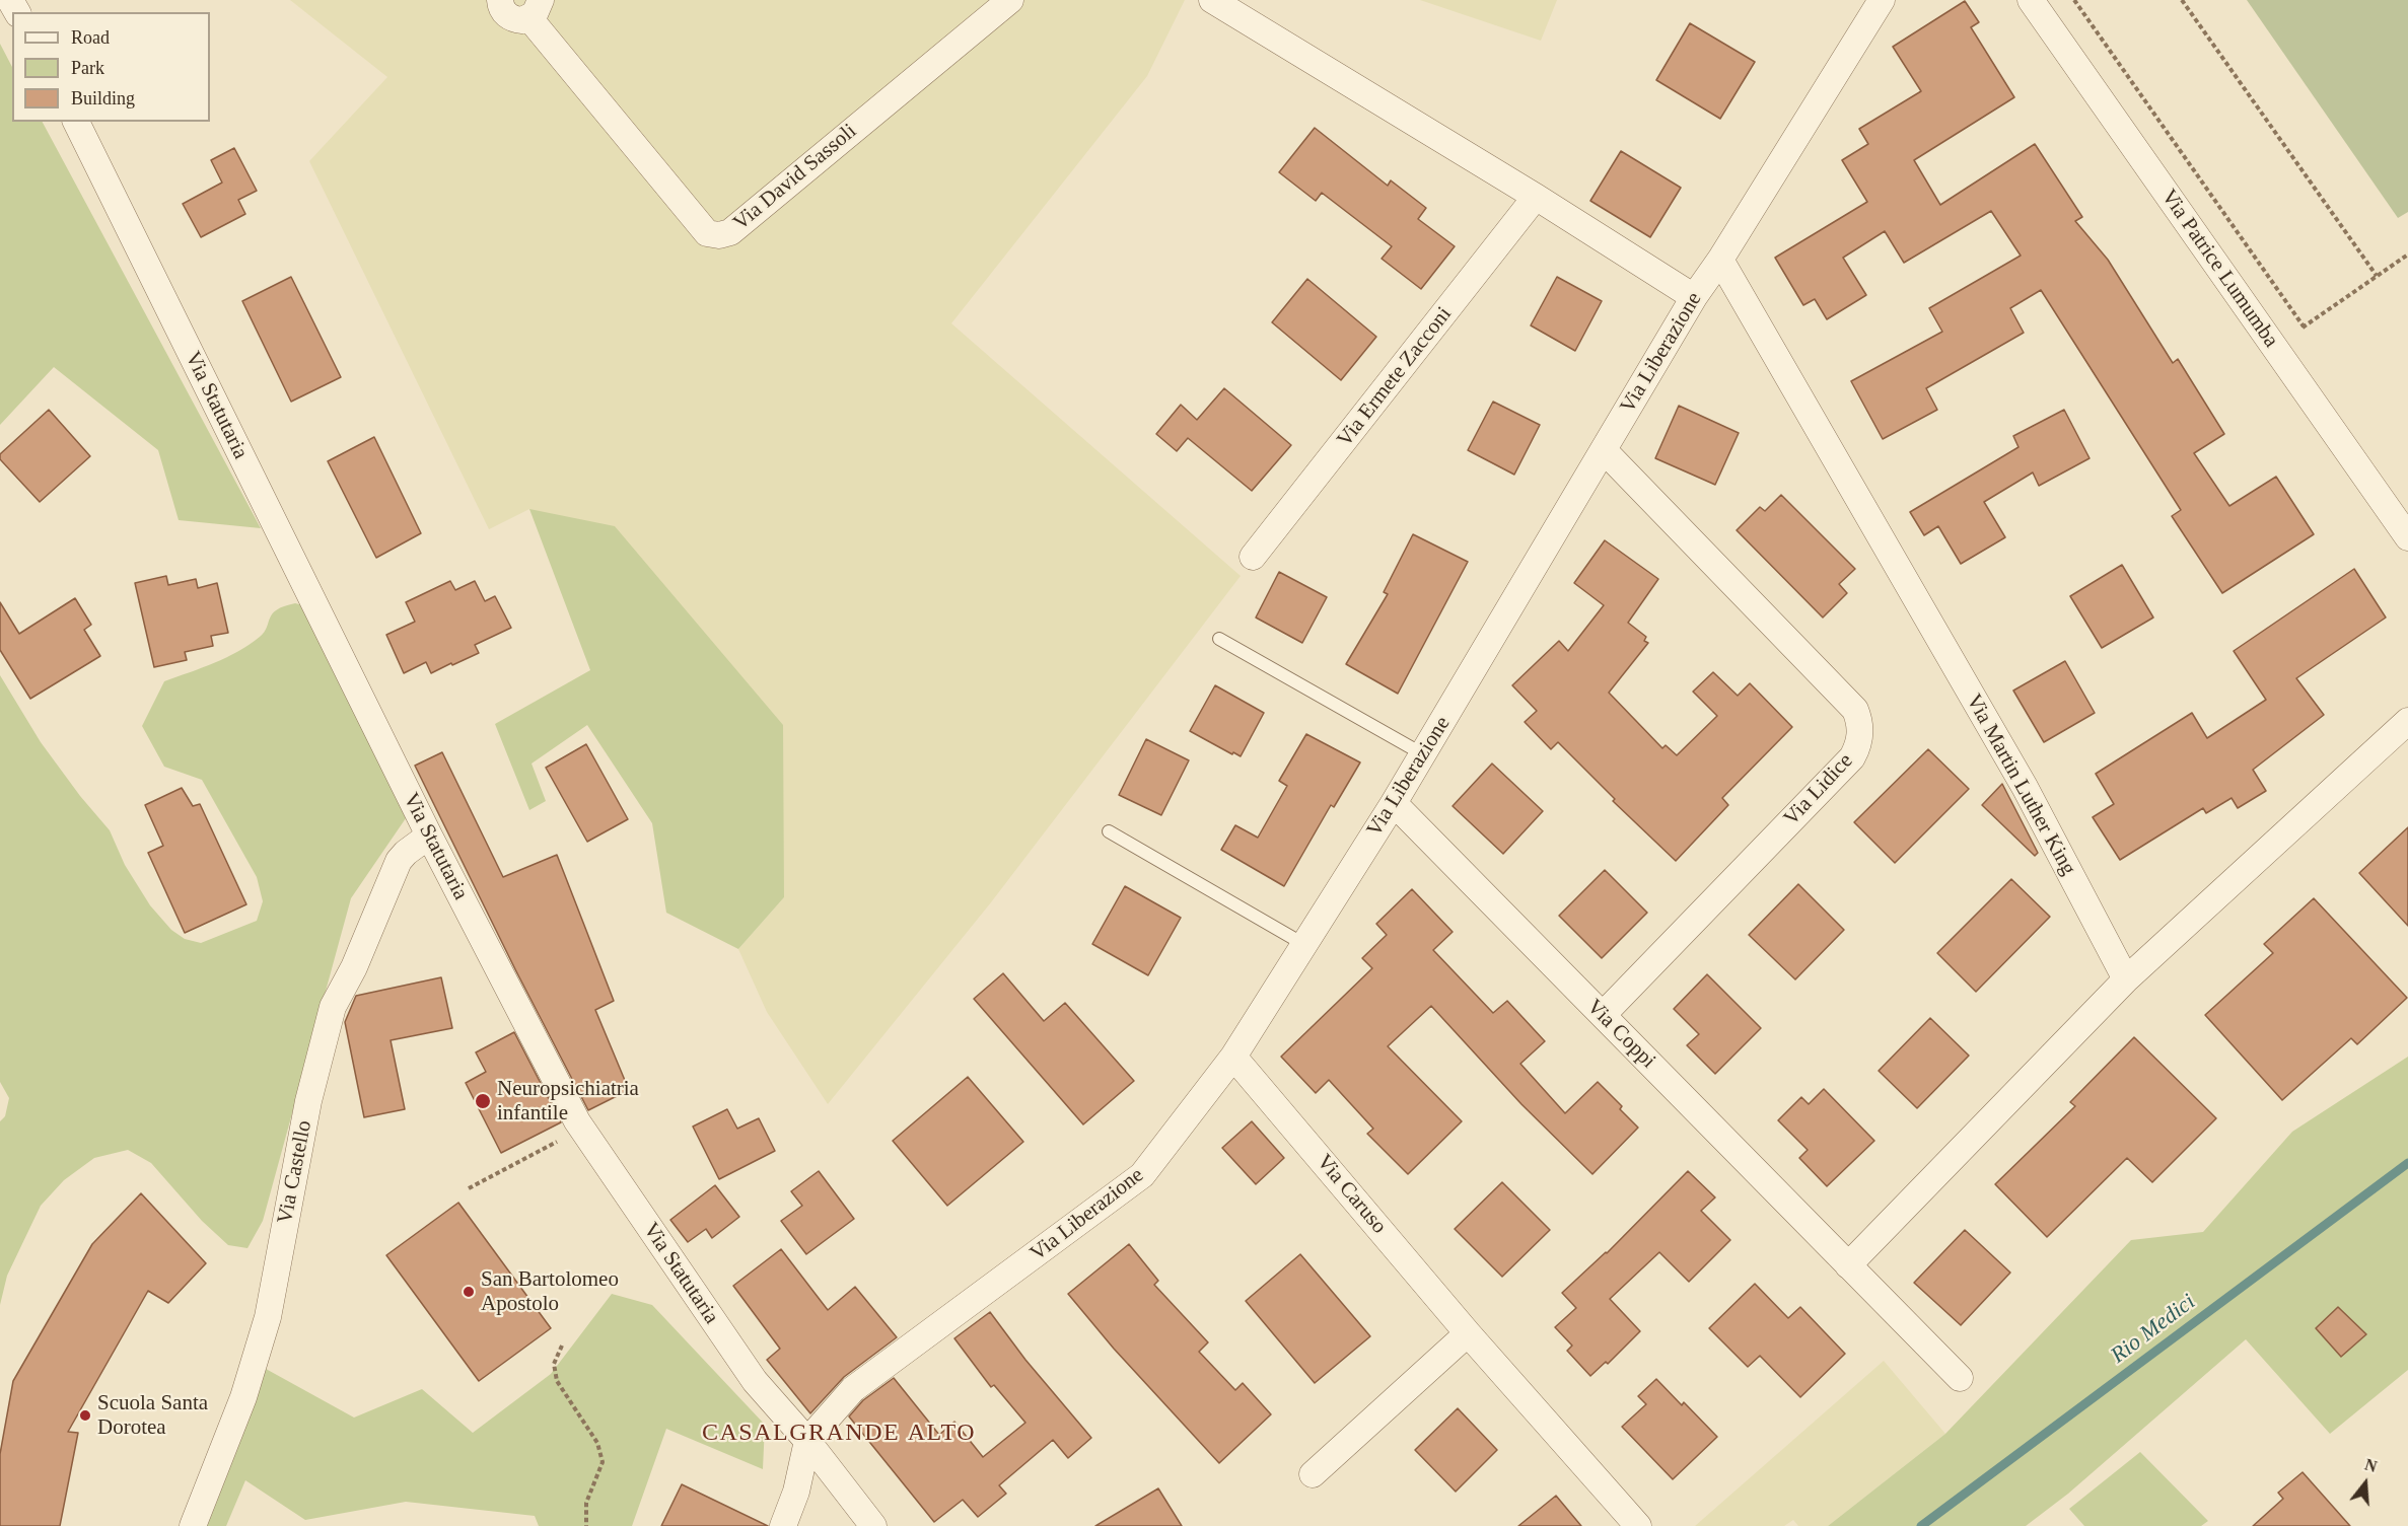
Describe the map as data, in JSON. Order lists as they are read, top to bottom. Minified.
{"streets":{"street":["Via David Sassoli","Via Patrice Lumumba","Via Liberazione","Via Ermete Zacconi","Via Statutaria","Via Martin Luther King","Via Lidice","Via Coppi","Via Castello","Via Caruso"]},"crossings":[["Via Liberazione","Via Statutaria"],["Via Liberazione","Via Martin Luther King"],["Via Liberazione","Via Lidice"],["Via Liberazione","Via Coppi"],["Via Liberazione","Via Caruso"],["Via Statutaria","Via Castello"],["Via Lidice","Via Coppi"]],"districts":["CASALGRANDE ALTO"],"water":["Rio Medici"],"places":["Neuropsichiatria infantile","San Bartolomeo Apostolo","Scuola Santa Dorotea"],"legend":["Road","Park","Building"],"north":"top"}
